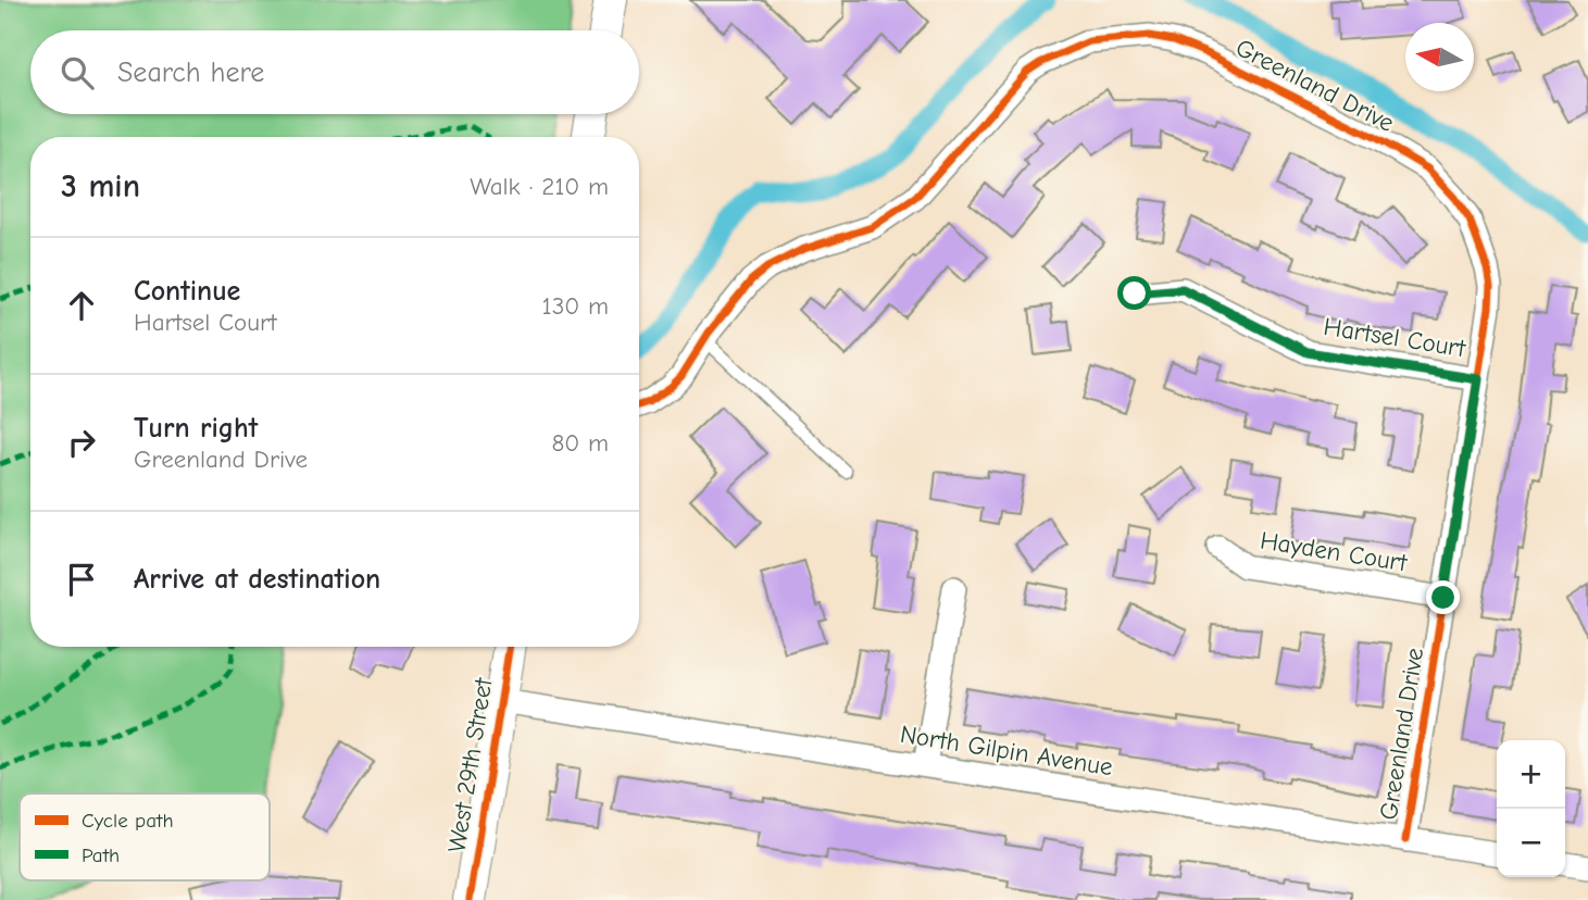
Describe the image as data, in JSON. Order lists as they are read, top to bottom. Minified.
{"streets":{"main road":["West 29th Street"],"street":["Greenland Drive","Hartsel Court","Hayden Court","North Gilpin Avenue"]},"crossings":[["Greenland Drive","Hartsel Court"],["Greenland Drive","Hayden Court"],["Greenland Drive","North Gilpin Avenue"],["North Gilpin Avenue","West 29th Street"]],"legend":["Cycle path","Path"],"north":"left","page":{"search":"Search here","heading":["3 min","Walk · 210 m"],"list":[["Continue","Hartsel Court","130 m"],["Turn right","Greenland Drive","80 m"],"Arrive at destination"],"map_buttons":["+","−"]}}
